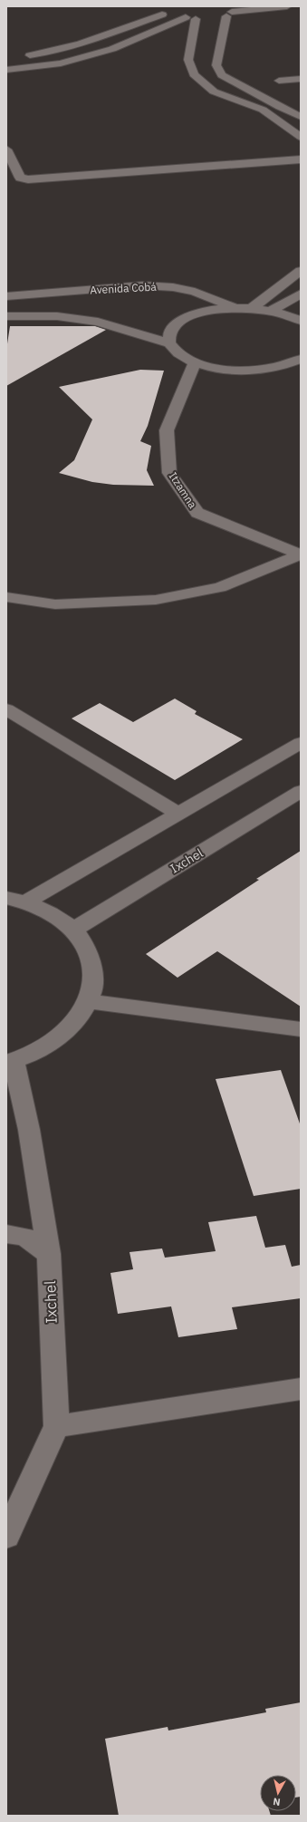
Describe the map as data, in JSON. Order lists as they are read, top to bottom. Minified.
{"streets":{"street":["Avenida Cobá","Itzamna","Ixchel"]},"north":"bottom"}
